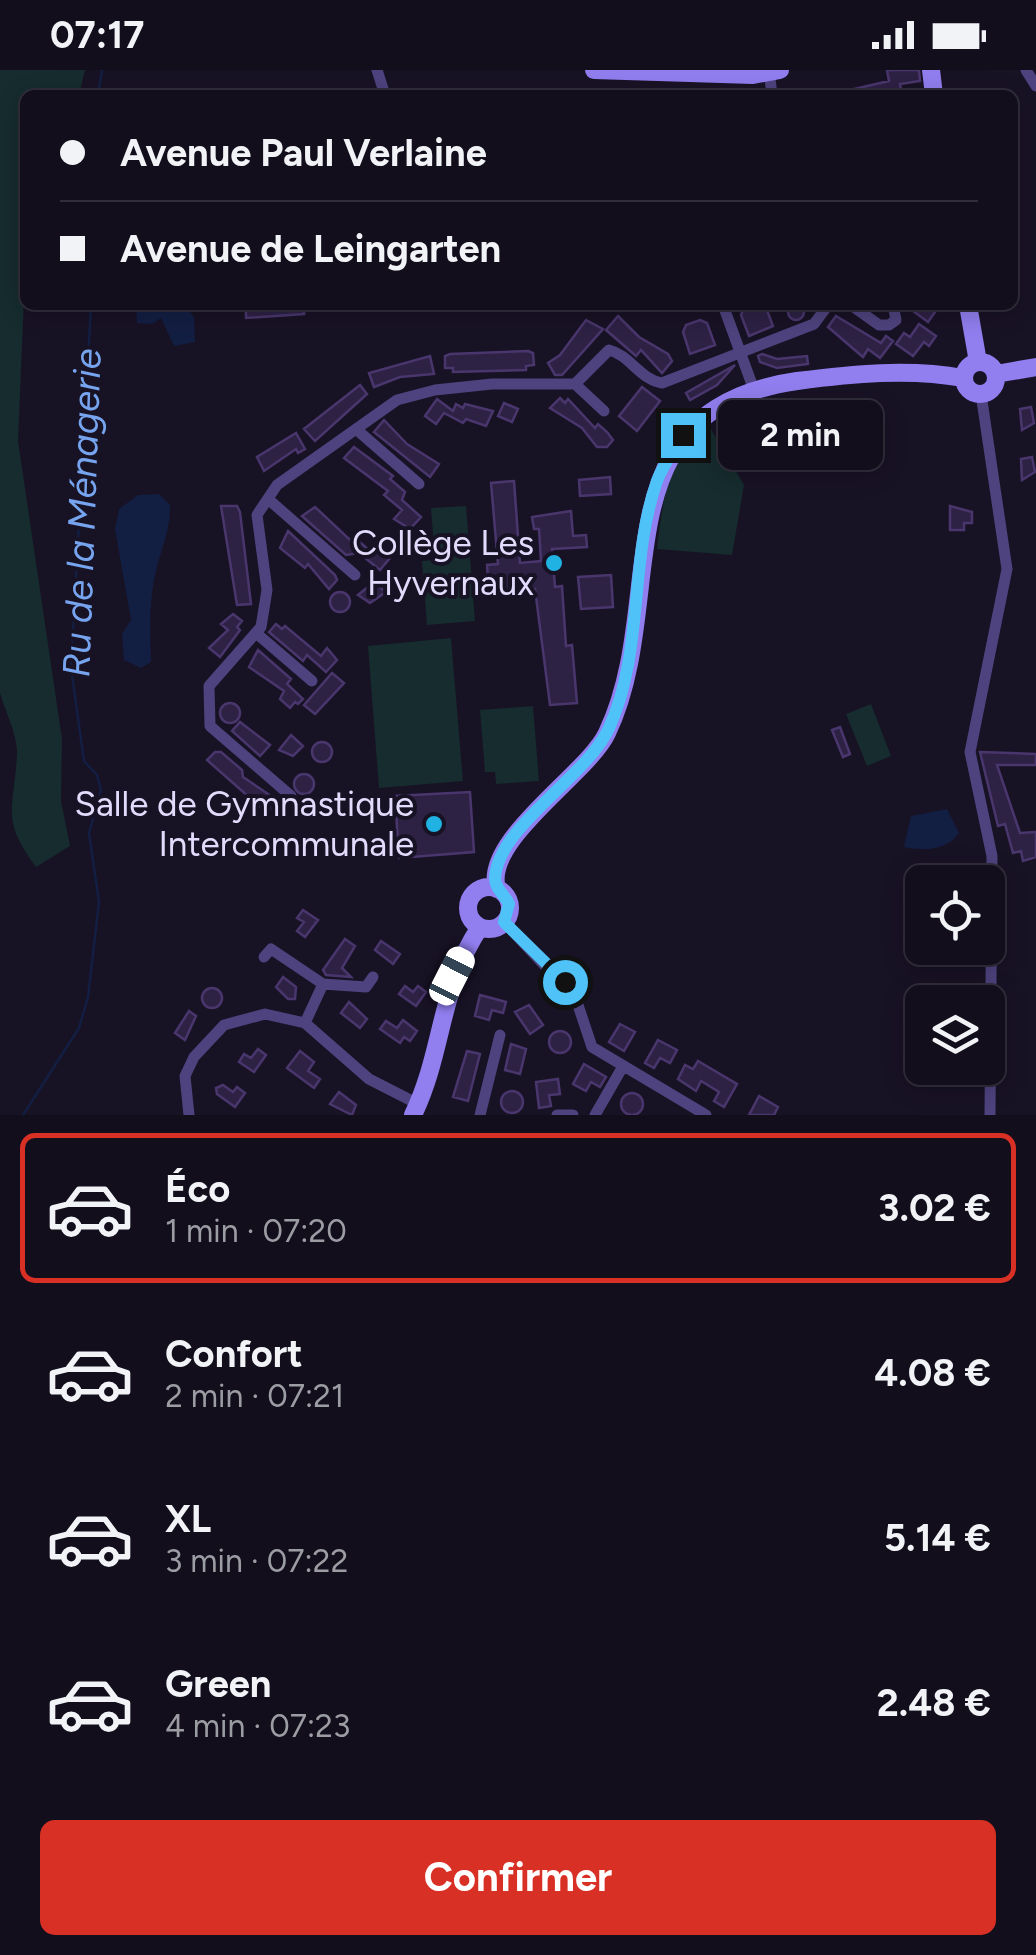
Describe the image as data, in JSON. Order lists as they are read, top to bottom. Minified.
{"water":["Ru de la Ménagerie"],"places":["Collège Les Hyvernaux","Salle de Gymnastique Intercommunale"],"page":{"status":"07:17","banner":["Avenue Paul Verlaine","Avenue de Leingarten"],"bubble":"2 min","list":[{"name":"Éco","note":"1 min · 07:20","value":"3.02 €"},{"name":"Confort","note":"2 min · 07:21","value":"4.08 €"},{"name":"XL","note":"3 min · 07:22","value":"5.14 €"},{"name":"Green","note":"4 min · 07:23","value":"2.48 €"}],"buttons":"Confirmer"}}
